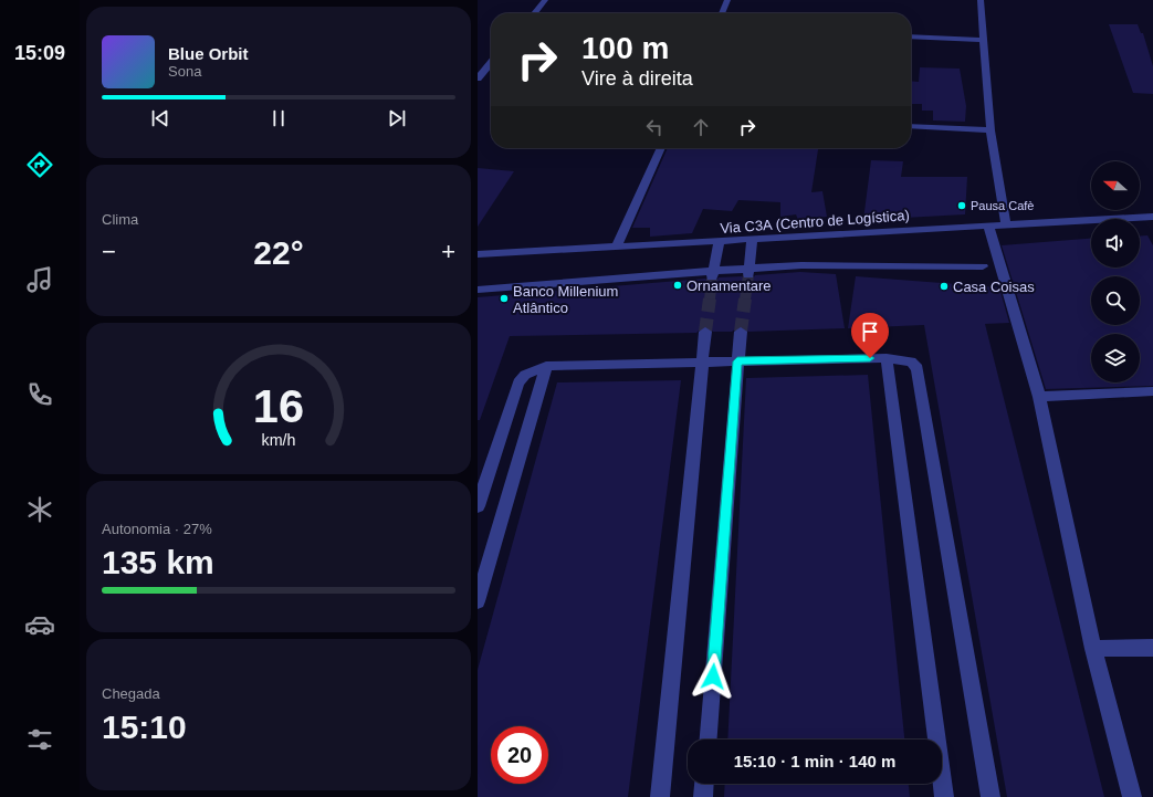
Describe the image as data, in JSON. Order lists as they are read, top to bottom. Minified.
{"streets":{"street":["Via C3A (Centro de Logística)"]},"places":["Pausa Cafè","Ornamentare","Casa Coisas","Banco Millenium Atlântico"],"north":"left","page":{"tabs":"15:09","turn":["100 m","Vire à direita"],"song":["Blue Orbit","Sona"],"tile":["Clima",["Autonomia · 27%","135 km"],["Chegada","15:10"]],"heat":["−","22°","+"],"limit":"20","trip":"15:10 · 1 min · 140 m","gauge":["16","km/h"]}}
